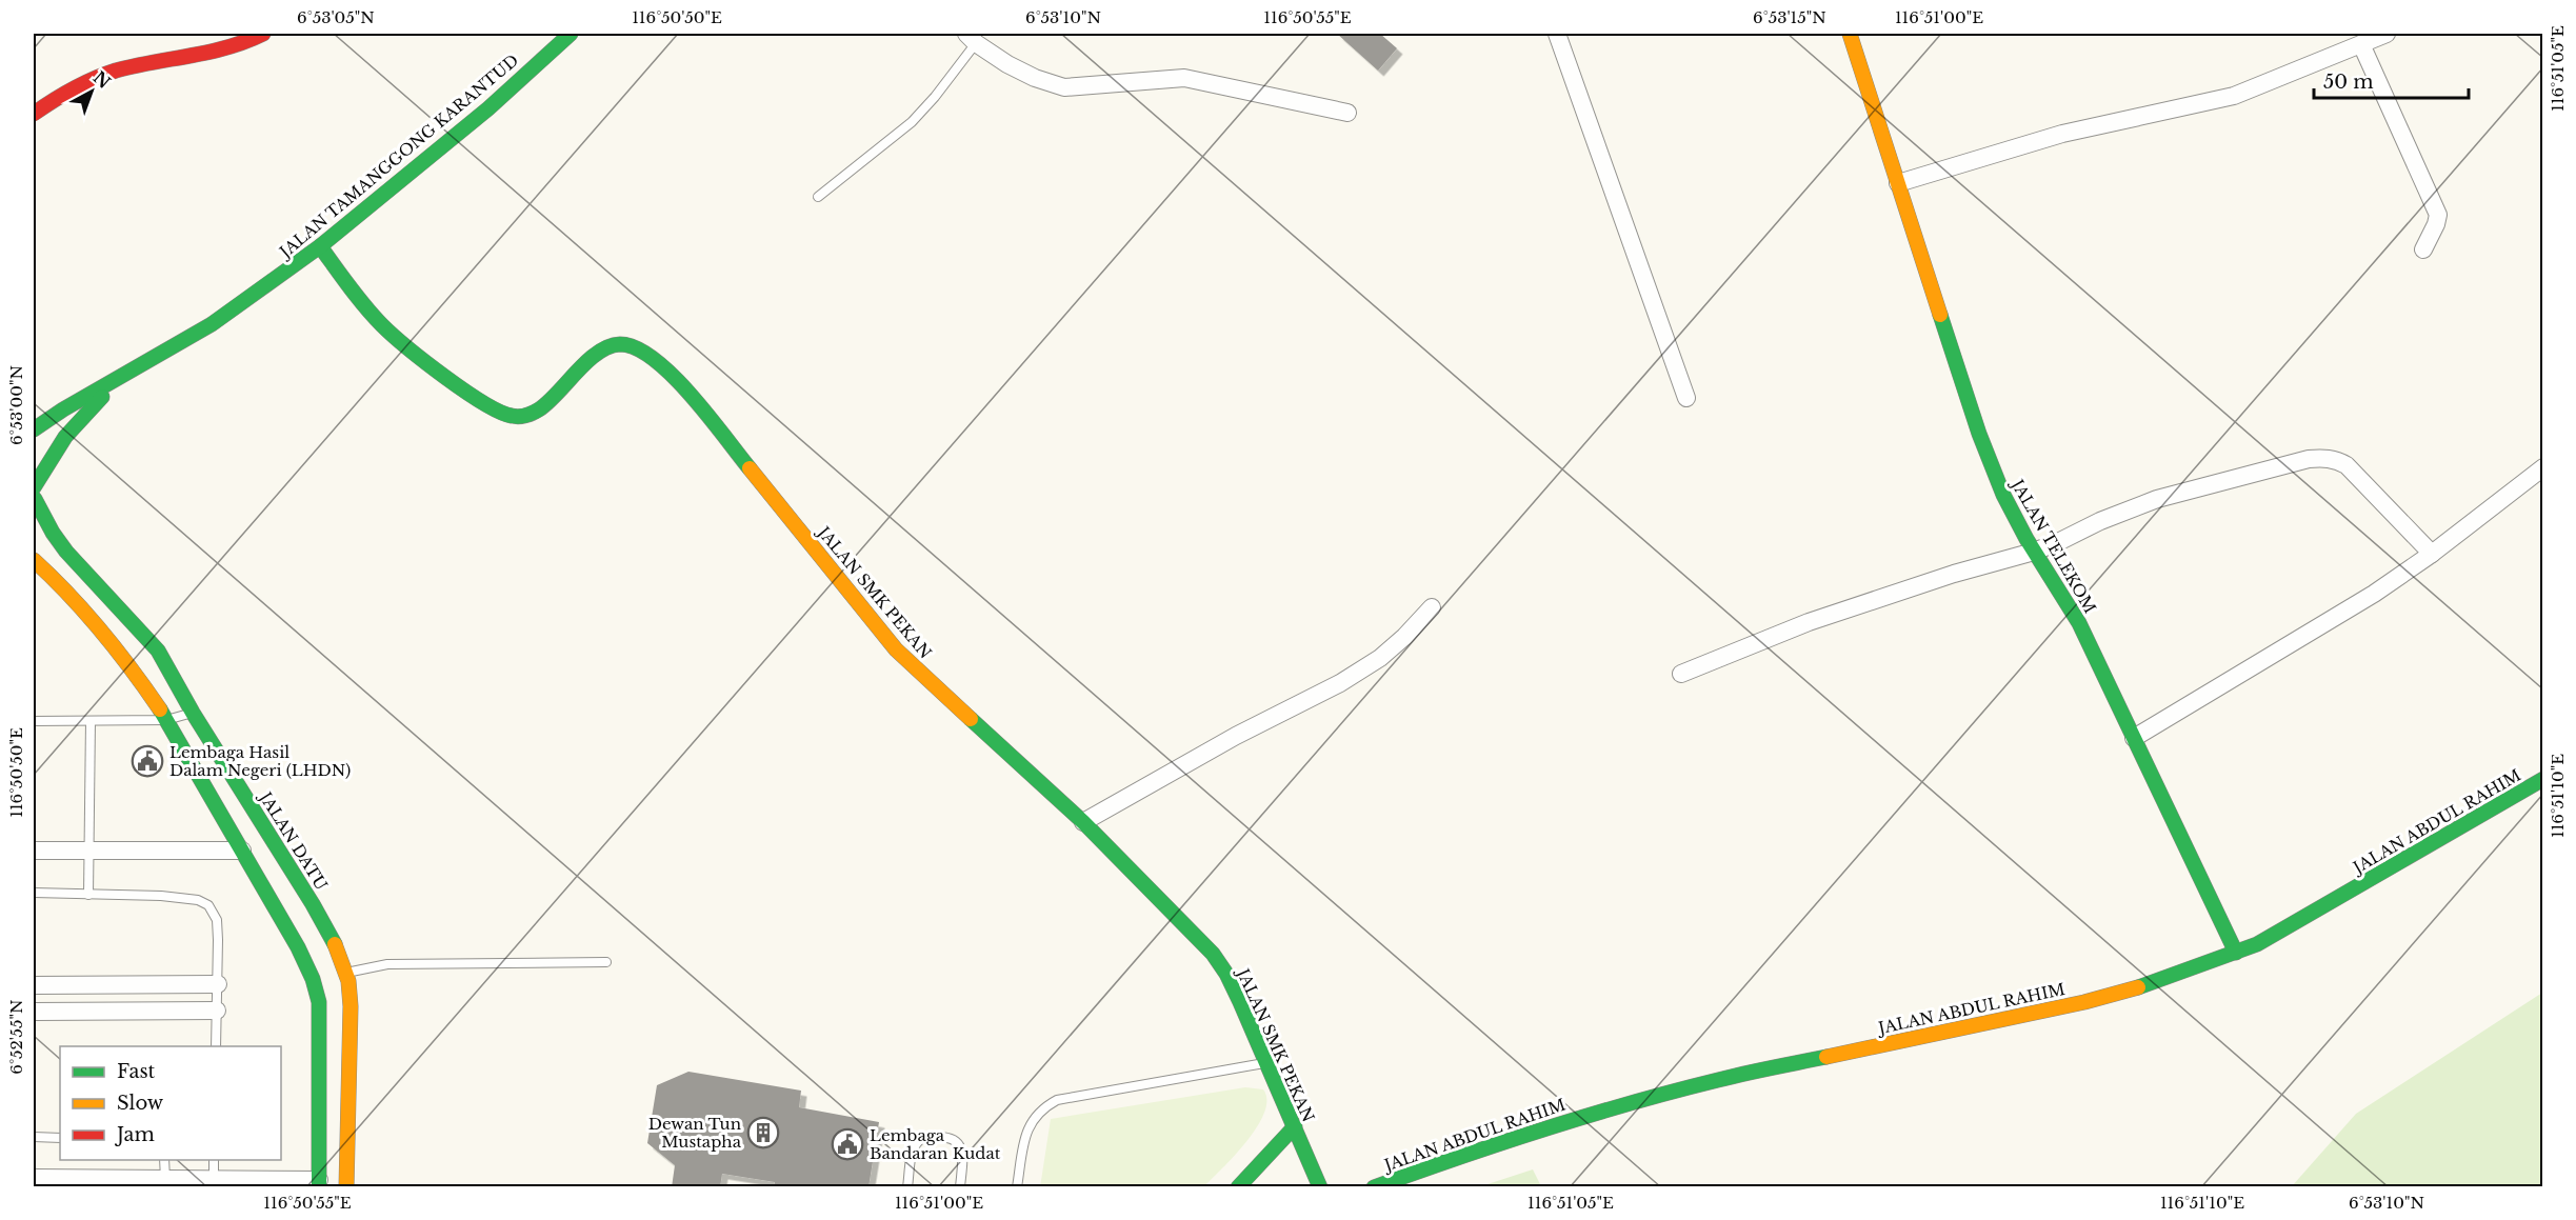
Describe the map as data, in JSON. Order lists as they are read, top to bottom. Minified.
{"streets":{"main road":["JALAN TAMANGGONG KARANTUD","JALAN TELEKOM","JALAN SMK PEKAN","JALAN ABDUL RAHIM","JALAN DATU"]},"crossings":[["JALAN TAMANGGONG KARANTUD","JALAN SMK PEKAN"],["JALAN TAMANGGONG KARANTUD","JALAN DATU"],["JALAN TELEKOM","JALAN ABDUL RAHIM"]],"places":{"public building":["Lembaga Hasil Dalam Negeri (LHDN)","Lembaga Bandaran Kudat"],"building":["Dewan Tun Mustapha"]},"legend":["Fast","Slow","Jam"],"scale_bar":"50 m","north":"top right","coordinates":["6°53'05\"N","116°50'50\"E","6°53'10\"N","116°50'55\"E","6°53'15\"N","116°51'00\"E","116°51'05\"E","6°53'00\"N","116°51'10\"E","6°52'55\"N"]}
